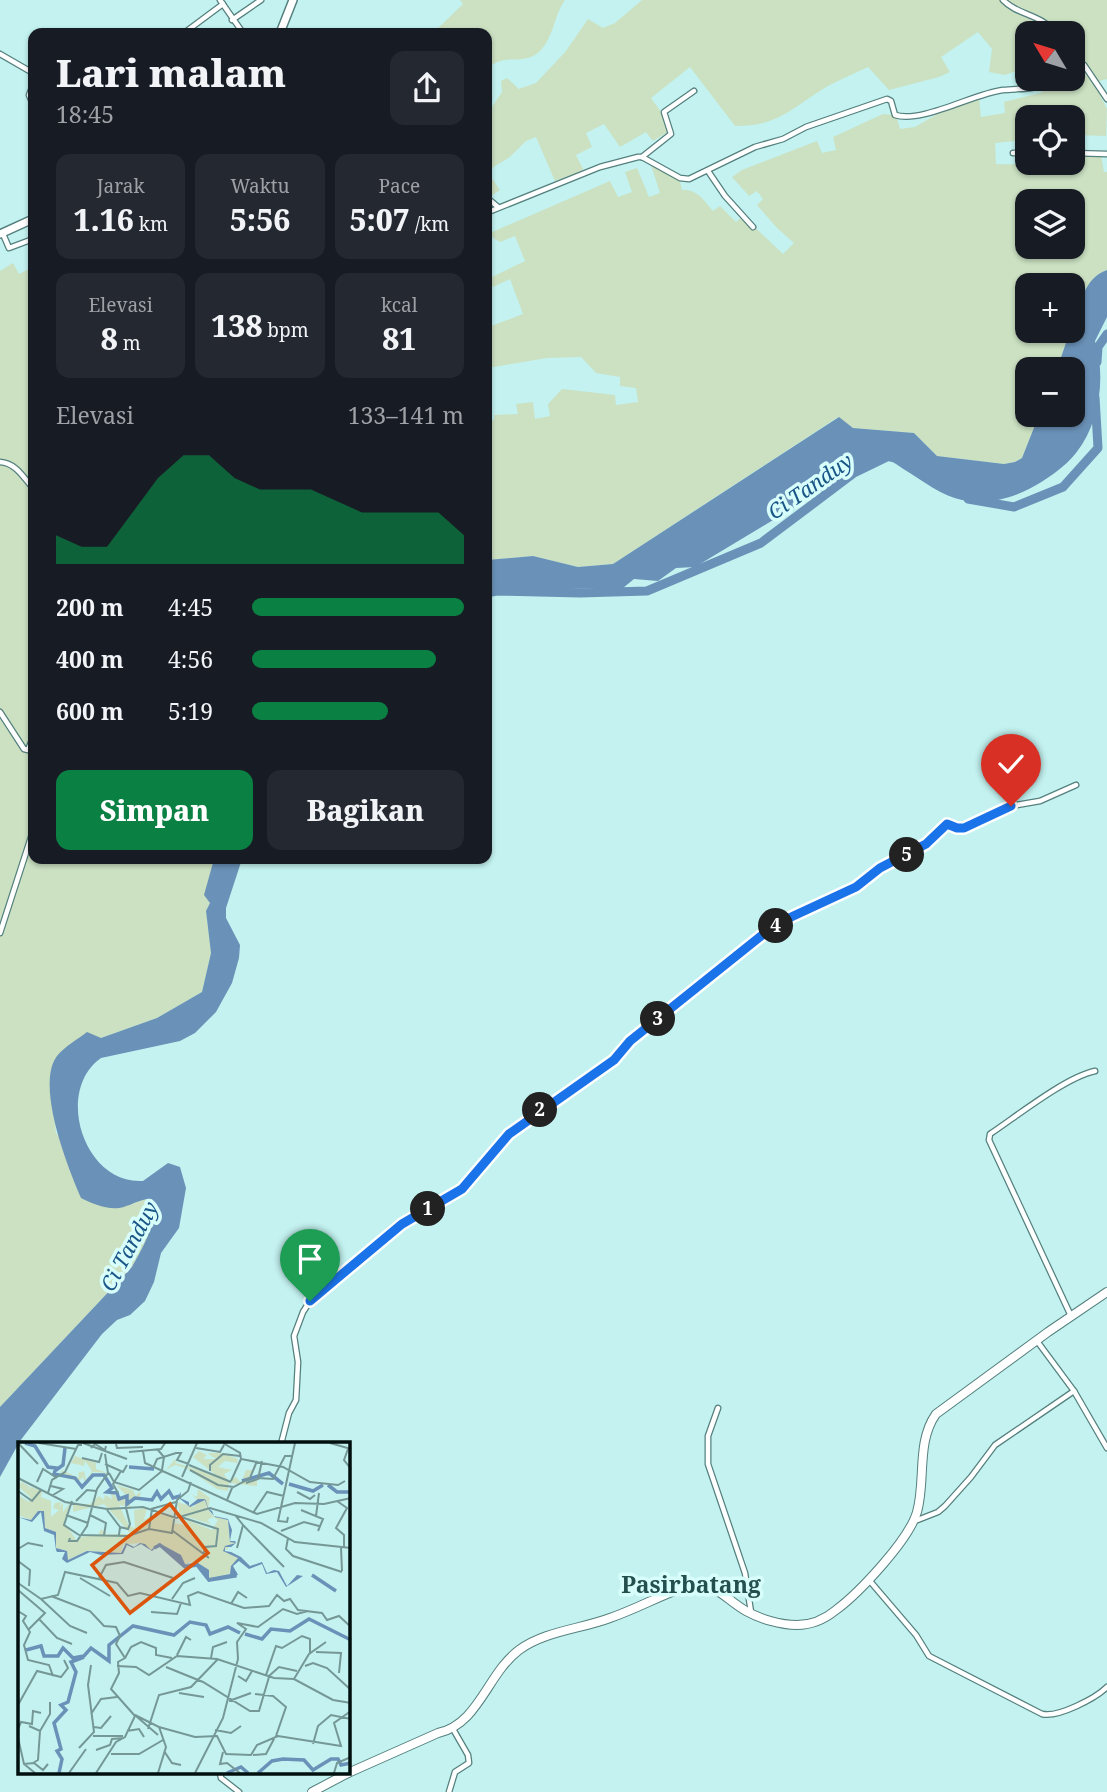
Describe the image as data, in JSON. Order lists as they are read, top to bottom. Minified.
{"districts":["Pasirbatang"],"water":["Ci Tanduy"],"north":"top left","page":{"map_buttons":["+","−"],"heading":["Lari malam","18:45"],"stats":[["Jarak","1.16 km"],["Waktu","5:56"],["Pace","5:07 /km"],["Elevasi","8 m"],["138 bpm"],["kcal","81"]],"chart":["Elevasi","133–141 m"],"list":[{"name":"200 m","note":"4:45"},{"name":"400 m","note":"4:56"},{"name":"600 m","note":"5:19"}],"buttons":["Simpan","Bagikan"],"pins":["5","4","3","2","1"]}}
